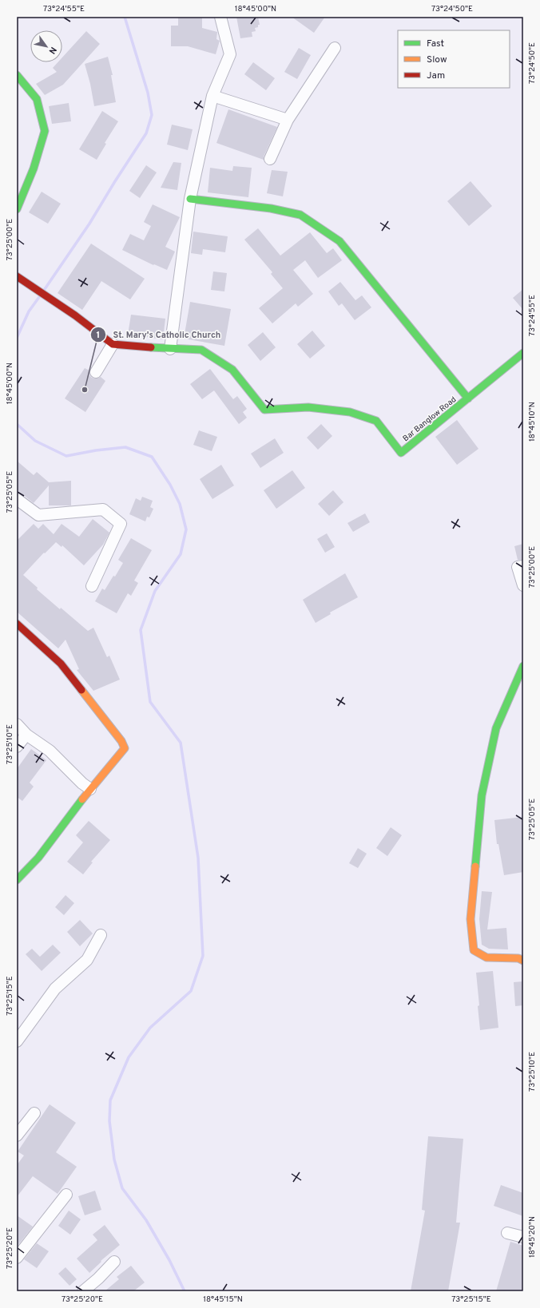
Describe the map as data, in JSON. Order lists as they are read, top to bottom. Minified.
{"streets":{"street":["Bar Banglow Road"]},"places":["St. Mary's Catholic Church"],"legend":["Fast","Slow","Jam"],"north":"bottom right","coordinates":["73°24'55\"E","18°45'00\"N","73°24'50\"E","73°25'00\"E","18°45'10\"N","73°25'05\"E","73°25'10\"E","73°25'15\"E","18°45'20\"N","73°25'20\"E","18°45'15\"N"]}
